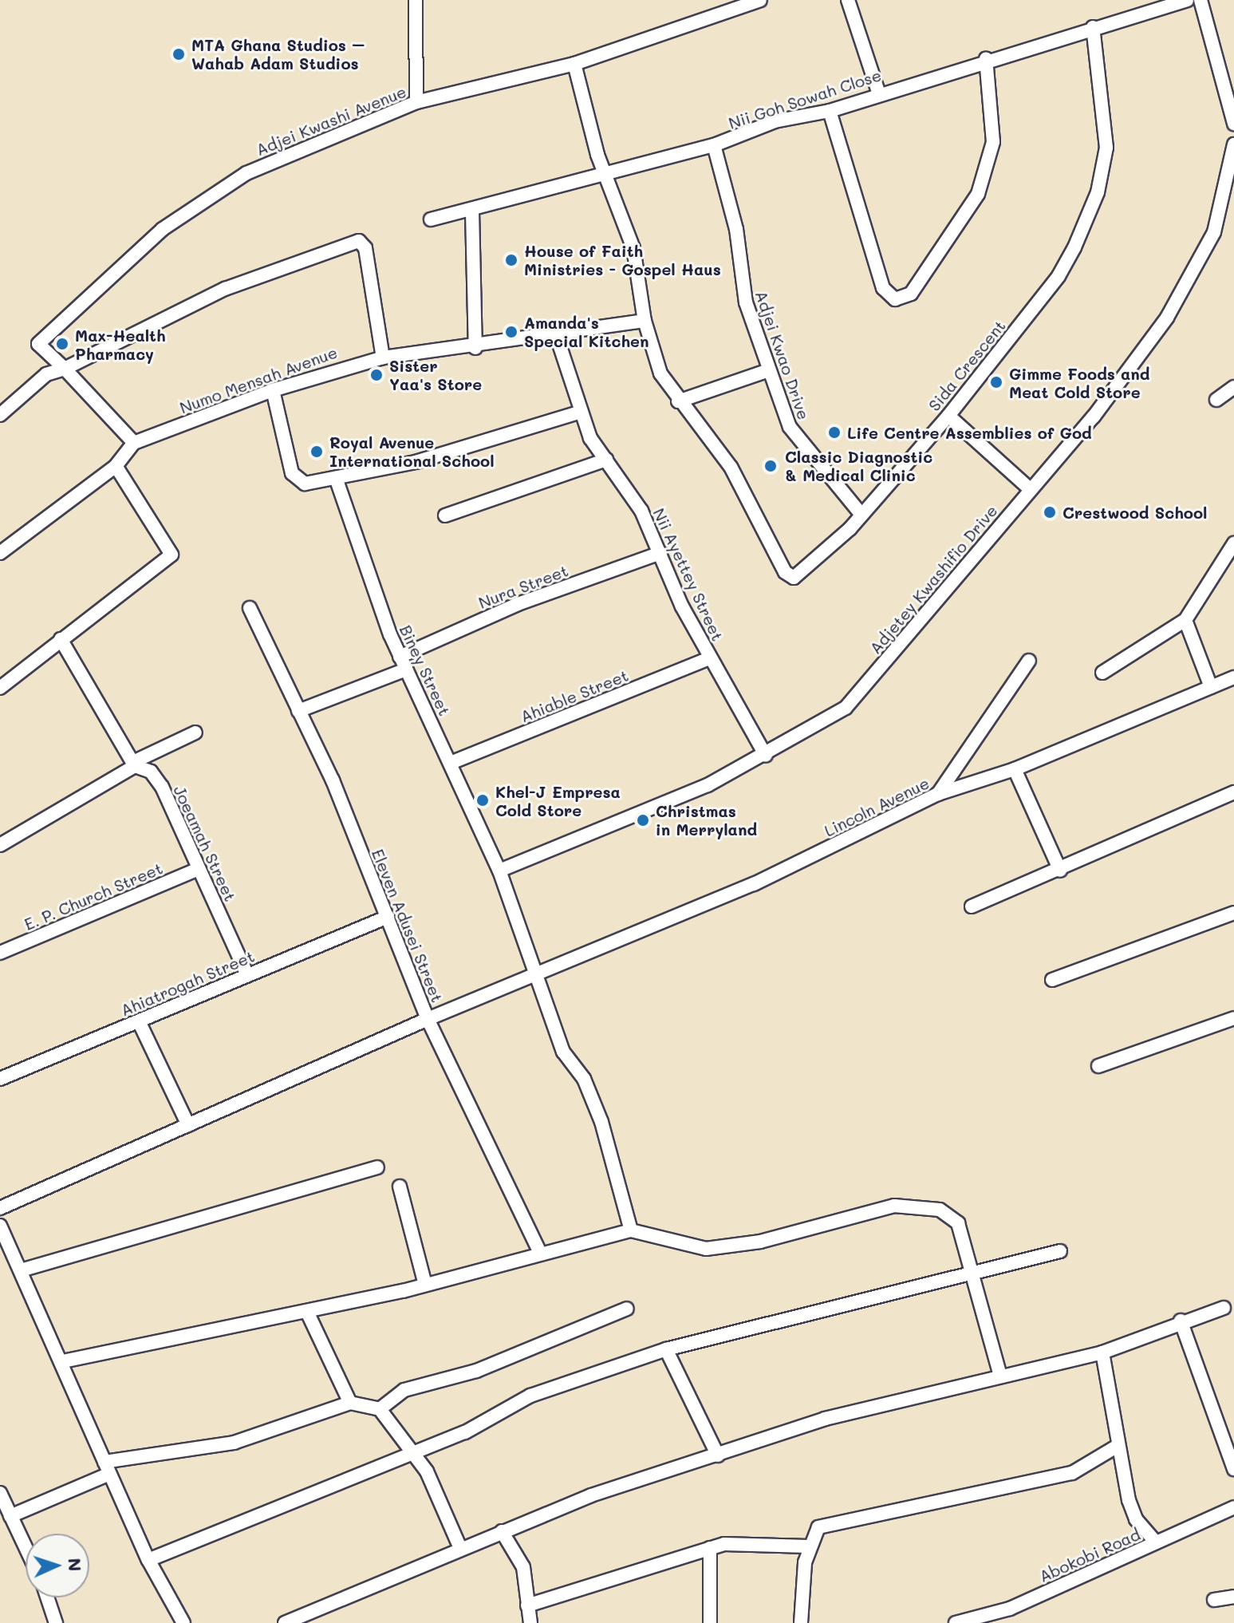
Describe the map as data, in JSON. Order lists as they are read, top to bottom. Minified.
{"streets":{"street":["Nii Goh Sowah Close","Adjei Kwashi Avenue","Adjei Kwao Drive","Sida Crescent","Numo Mensah Avenue","Nii Ayettey Street","Adjetey Kwashifio Drive","Nura Street","Biney Street","Ahiable Street","Lincoln Avenue","Joeamah Street","E. P. Church Street","Eleven Adusei Street","Ahiatrogah Street","Abokobi Road"]},"crossings":[["Nii Goh Sowah Close","Adjei Kwao Drive"],["Nii Goh Sowah Close","Sida Crescent"],["Adjei Kwashi Avenue","Sida Crescent"],["Adjei Kwao Drive","Sida Crescent"],["Sida Crescent","Numo Mensah Avenue"],["Numo Mensah Avenue","Nii Ayettey Street"],["Nii Ayettey Street","Adjetey Kwashifio Drive"],["Nii Ayettey Street","Nura Street"],["Nii Ayettey Street","Ahiable Street"],["Adjetey Kwashifio Drive","Biney Street"],["Nura Street","Biney Street"],["Biney Street","Ahiable Street"],["Biney Street","Lincoln Avenue"],["Lincoln Avenue","Eleven Adusei Street"],["Joeamah Street","E. P. Church Street"],["Joeamah Street","Ahiatrogah Street"],["Eleven Adusei Street","Ahiatrogah Street"]],"places":["MTA Ghana Studios – Wahab Adam Studios","House of Faith Ministries - Gospel Haus","Amanda's Special Kitchen","Max-Health Pharmacy","Sister Yaa's Store","Gimme Foods and Meat Cold Store","Life Centre Assemblies of God","Royal Avenue International School","Classic Diagnostic & Medical Clinic","Crestwood School","Khel-J Empresa Cold Store","Christmas in Merryland"],"north":"right"}
